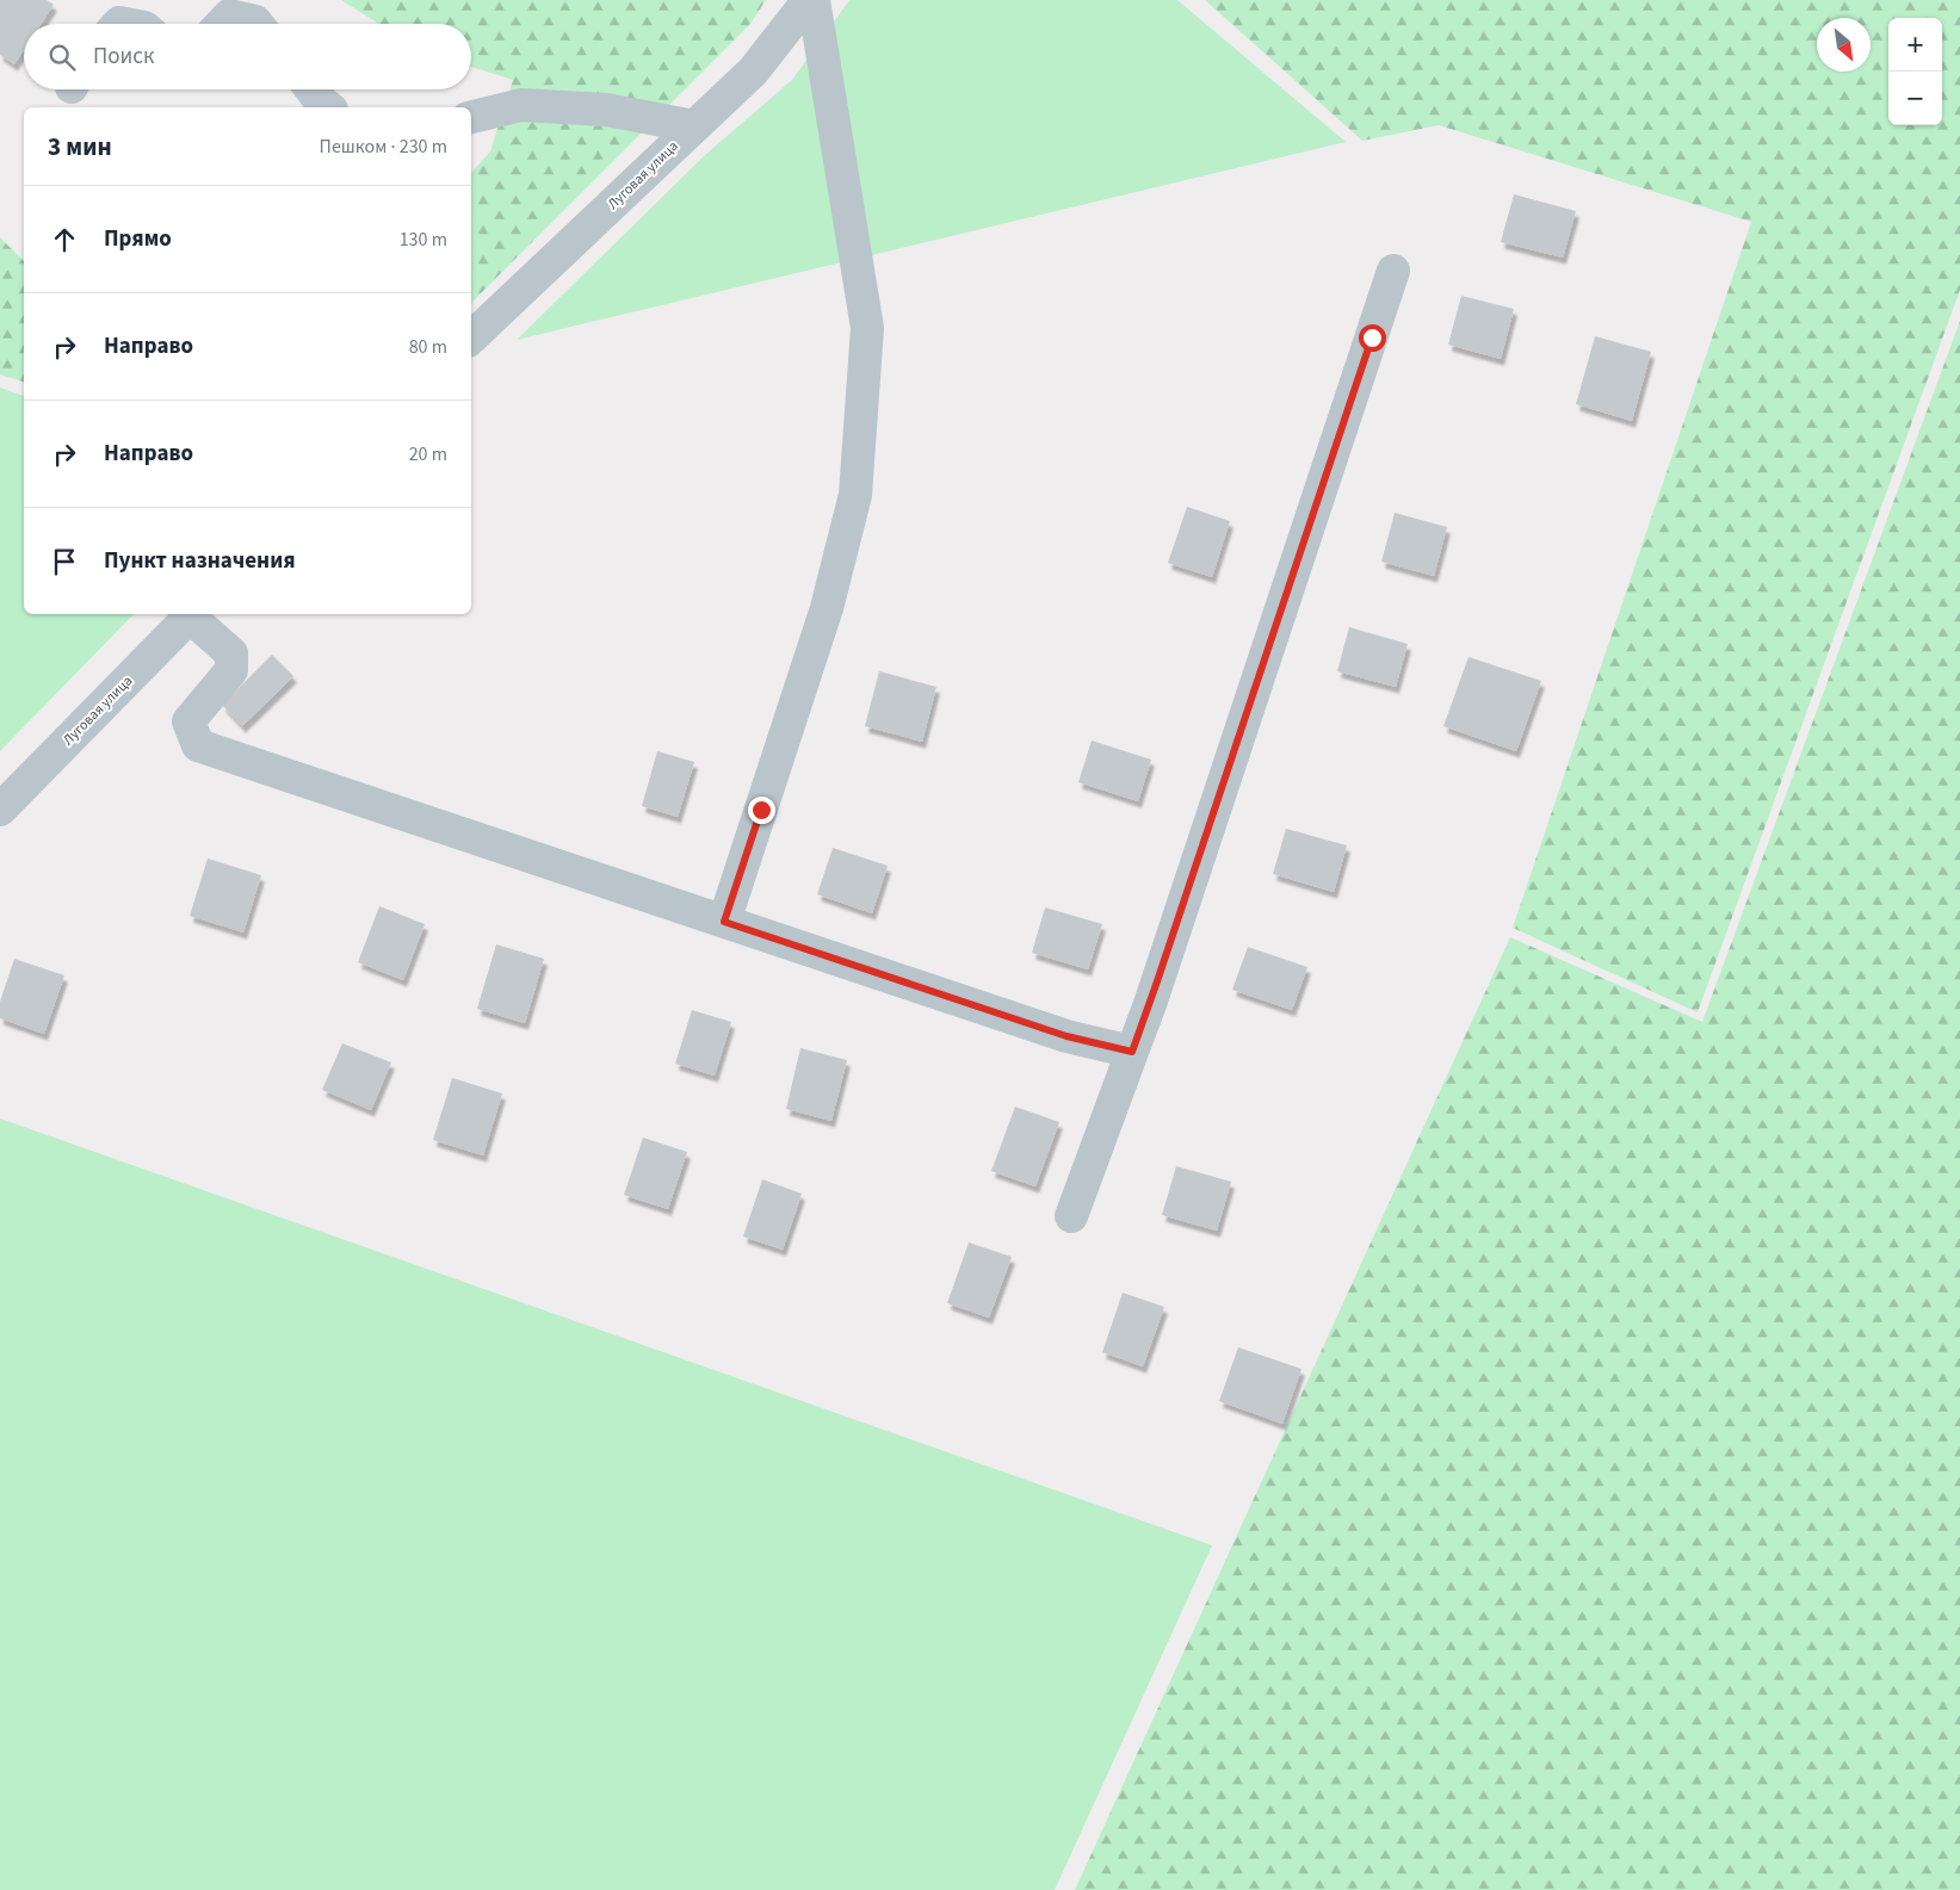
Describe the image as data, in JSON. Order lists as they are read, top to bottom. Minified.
{"streets":{"lane":["Луговая улица"]},"north":"bottom right","page":{"map_buttons":["+","−"],"search":"Поиск","heading":["3 мин","Пешком · 230 m"],"list":[["Прямо","130 m"],["Направо","80 m"],["Направо","20 m"],"Пункт назначения"]}}
